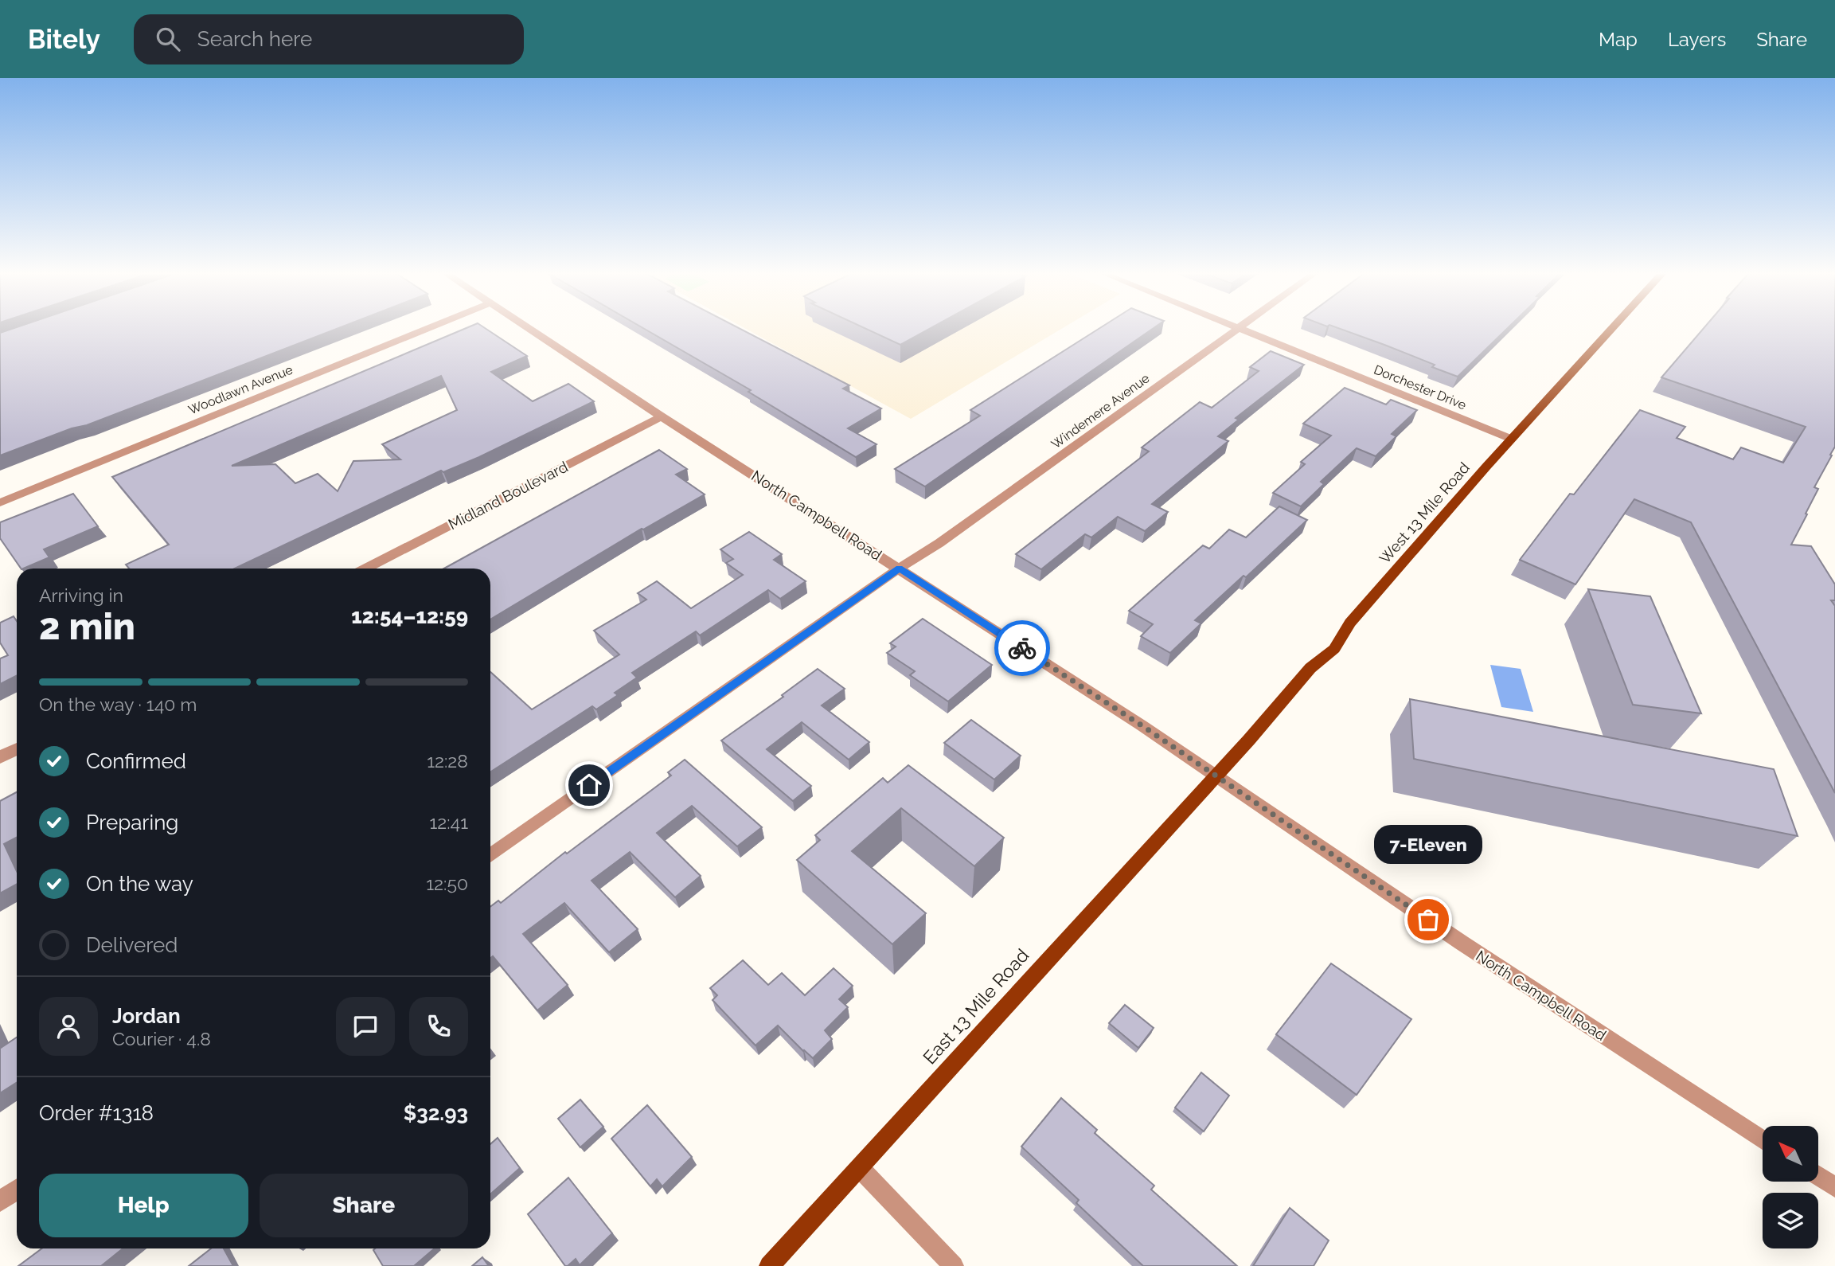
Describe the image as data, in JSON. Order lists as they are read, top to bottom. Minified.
{"streets":{"main road":["West 13 Mile Road","East 13 Mile Road"],"street":["Dorchester Drive","Woodlawn Avenue","Windemere Avenue","Midland Boulevard","North Campbell Road"]},"crossings":[["Dorchester Drive","West 13 Mile Road"],["Windemere Avenue","North Campbell Road"],["Midland Boulevard","North Campbell Road"],["West 13 Mile Road","North Campbell Road"],["West 13 Mile Road","East 13 Mile Road"],["North Campbell Road","East 13 Mile Road"]],"places":["7-Eleven"],"north":"top left","page":{"header":"Bitely","search":"Search here","nav":["Map","Layers","Share"],"heading":["2 min","Arriving in","12:54–12:59"],"panel":["Jordan","Courier · 4.8","Order #1318","$32.93"],"bar":"On the way · 140 m","list":[["Confirmed","12:28"],["Preparing","12:41"],["On the way","12:50"],"Delivered"],"bubble":"7-Eleven","buttons":["Help","Share"]}}
